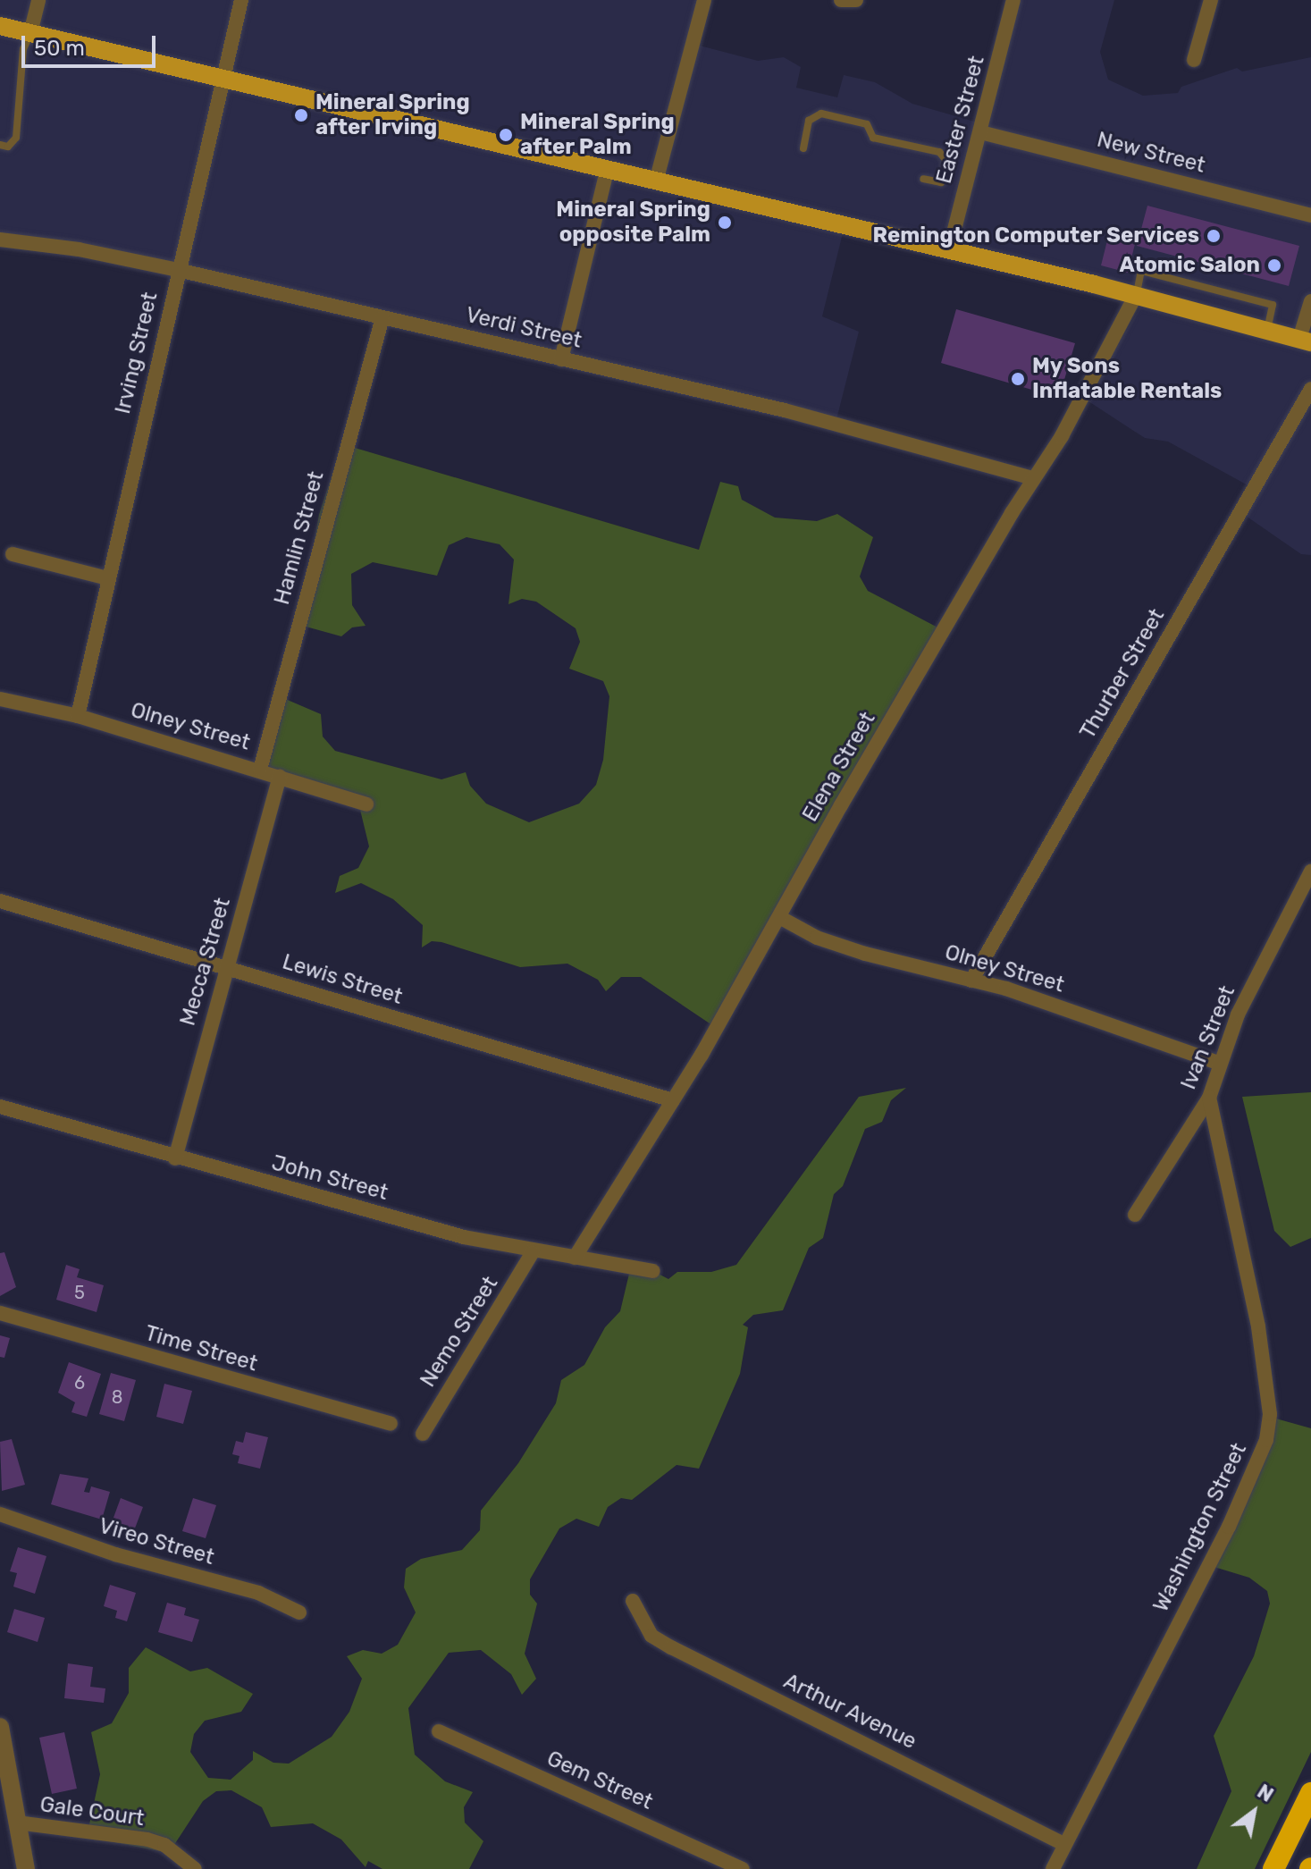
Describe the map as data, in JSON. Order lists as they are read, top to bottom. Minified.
{"streets":{"street":["Easter Street","New Street","Verdi Street","Irving Street","Hamlin Street","Thurber Street","Olney Street","Elena Street","Mecca Street","Lewis Street","Ivan Street","John Street","Nemo Street","Time Street","Washington Street","Vireo Street","Arthur Avenue","Gem Street","Gale Court"]},"crossings":[["Easter Street","New Street"],["Verdi Street","Irving Street"],["Verdi Street","Hamlin Street"],["Verdi Street","Elena Street"],["Irving Street","Olney Street"],["Hamlin Street","Olney Street"],["Thurber Street","Olney Street"],["Olney Street","Elena Street"],["Olney Street","Mecca Street"],["Olney Street","Ivan Street"],["Elena Street","Lewis Street"],["Elena Street","John Street"],["Mecca Street","Lewis Street"],["Mecca Street","John Street"],["Ivan Street","Washington Street"],["John Street","Nemo Street"],["Washington Street","Arthur Avenue"]],"places":["Mineral Spring after Irving","Mineral Spring after Palm","Mineral Spring opposite Palm","Remington Computer Services","Atomic Salon","My Sons Inflatable Rentals"],"house_numbers":["5","6","8"],"scale_bar":"50 m","north":"top right"}
